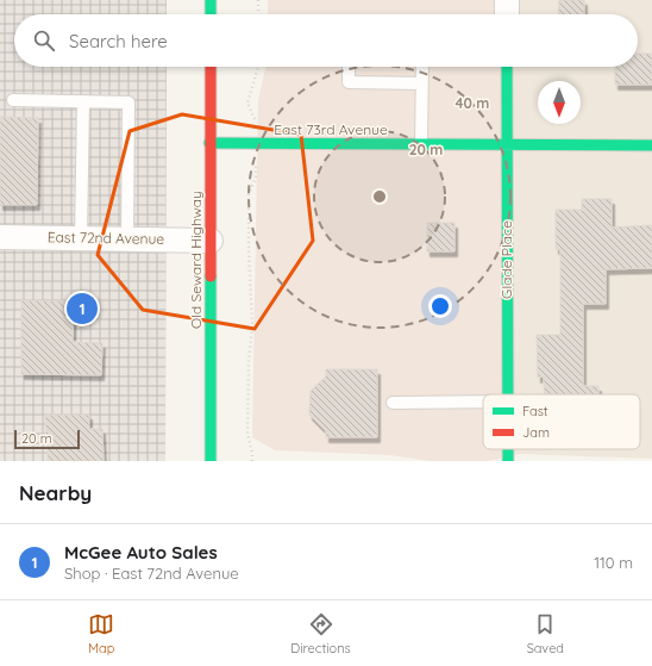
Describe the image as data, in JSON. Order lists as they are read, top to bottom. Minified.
{"streets":{"street":["East 73rd Avenue","East 72nd Avenue","Old Seward Highway","Glade Place"]},"crossings":[["East 73rd Avenue","Old Seward Highway"],["East 73rd Avenue","Glade Place"],["East 72nd Avenue","Old Seward Highway"]],"legend":["Fast","Jam"],"scale_bar":"20 m","north":"bottom","page":{"search":"Search here","pins":"1","scale":"20 m","heading":"Nearby","list":[{"mark":"1","name":"McGee Auto Sales","note":"Shop · East 72nd Avenue","value":"110 m"}],"nav":["Map","Directions","Saved"]},"rings":["40 m","20 m"]}
